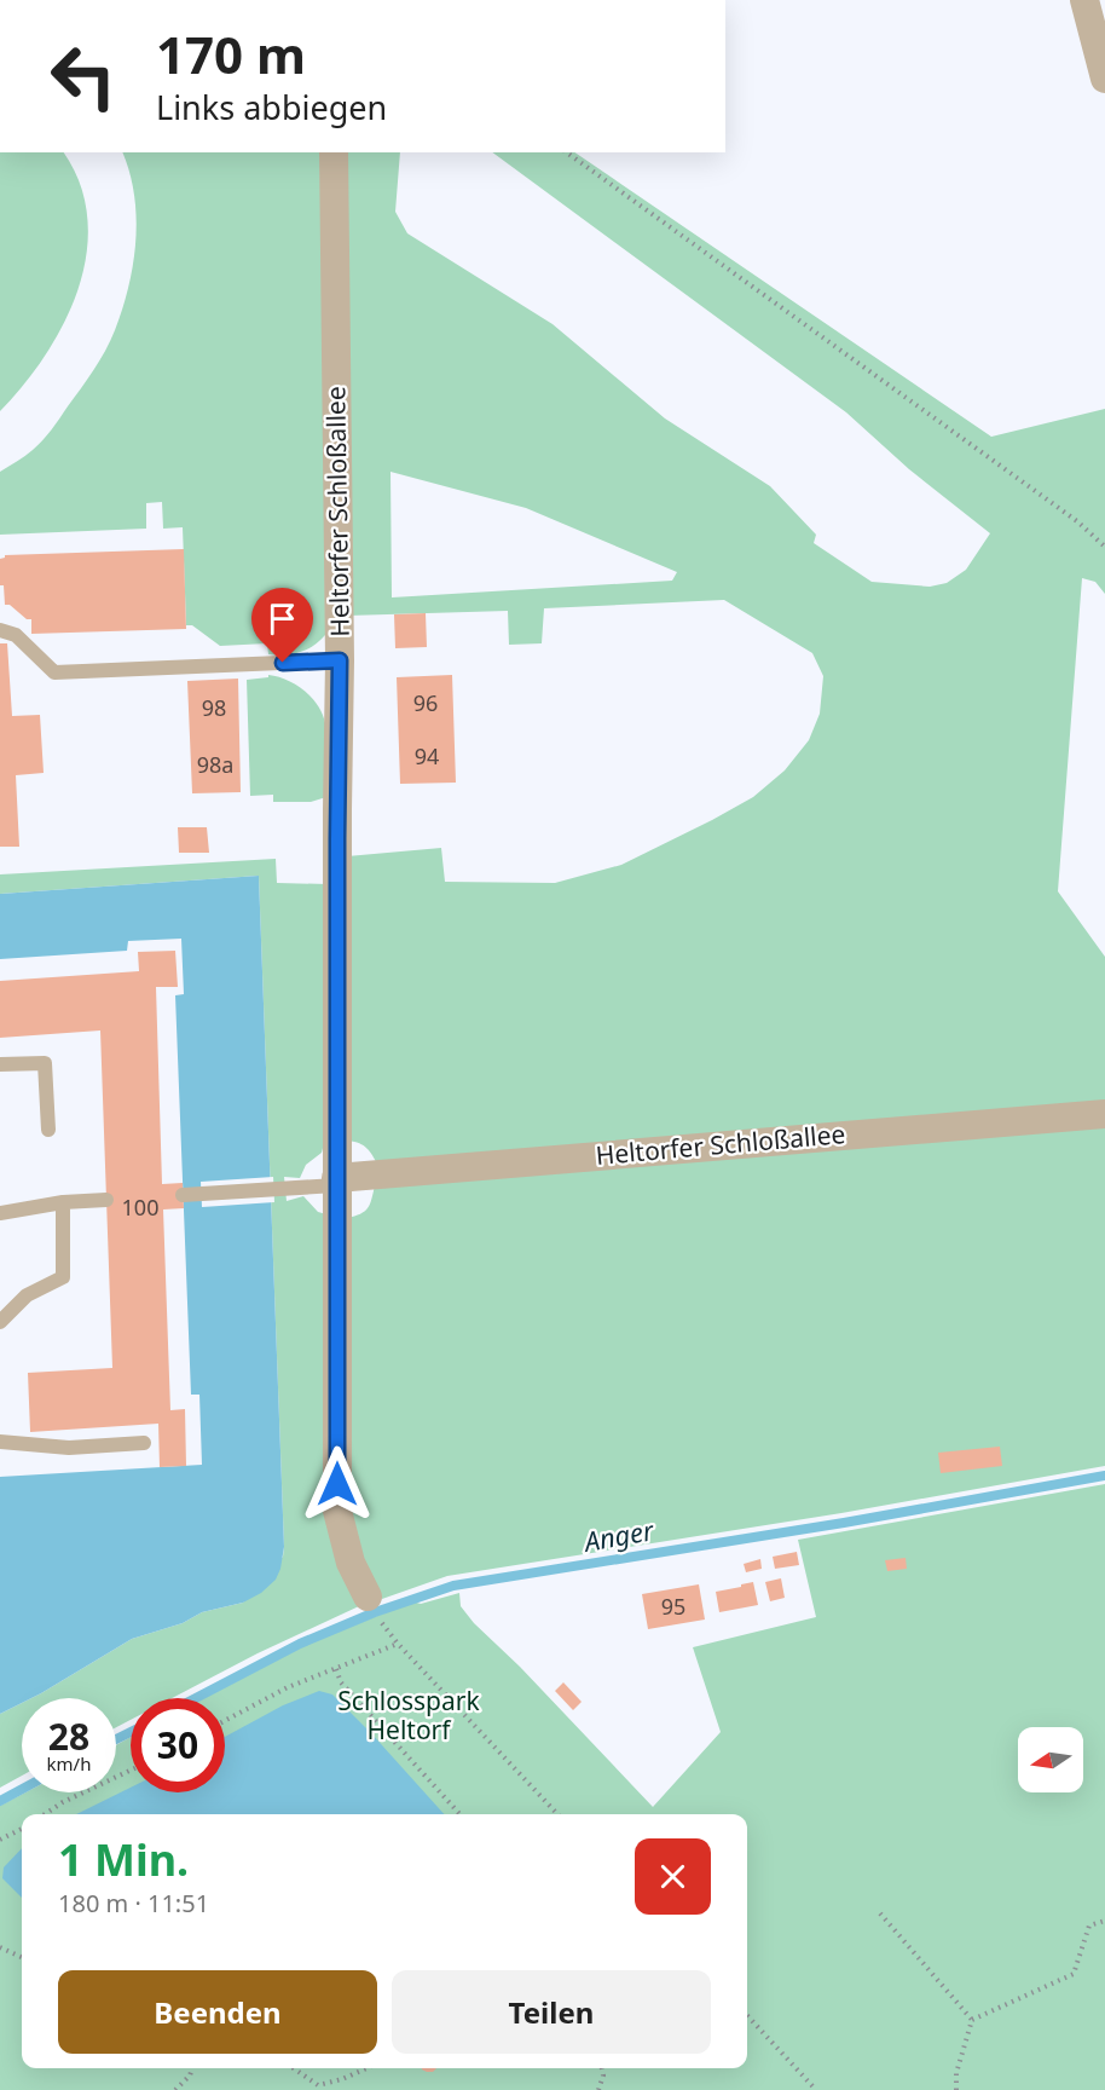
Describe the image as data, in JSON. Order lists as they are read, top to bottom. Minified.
{"streets":{"street":["Heltorfer Schloßallee"]},"water":["Anger"],"parks":["Schlosspark Heltorf"],"house_numbers":["96","98","94","98a","100","95"],"north":"left","page":{"turn":["170 m","Links abbiegen"],"speed":"28 km/h","limit":"30","heading":["1 Min.","180 m · 11:51"],"buttons":["Beenden","Teilen"]}}
